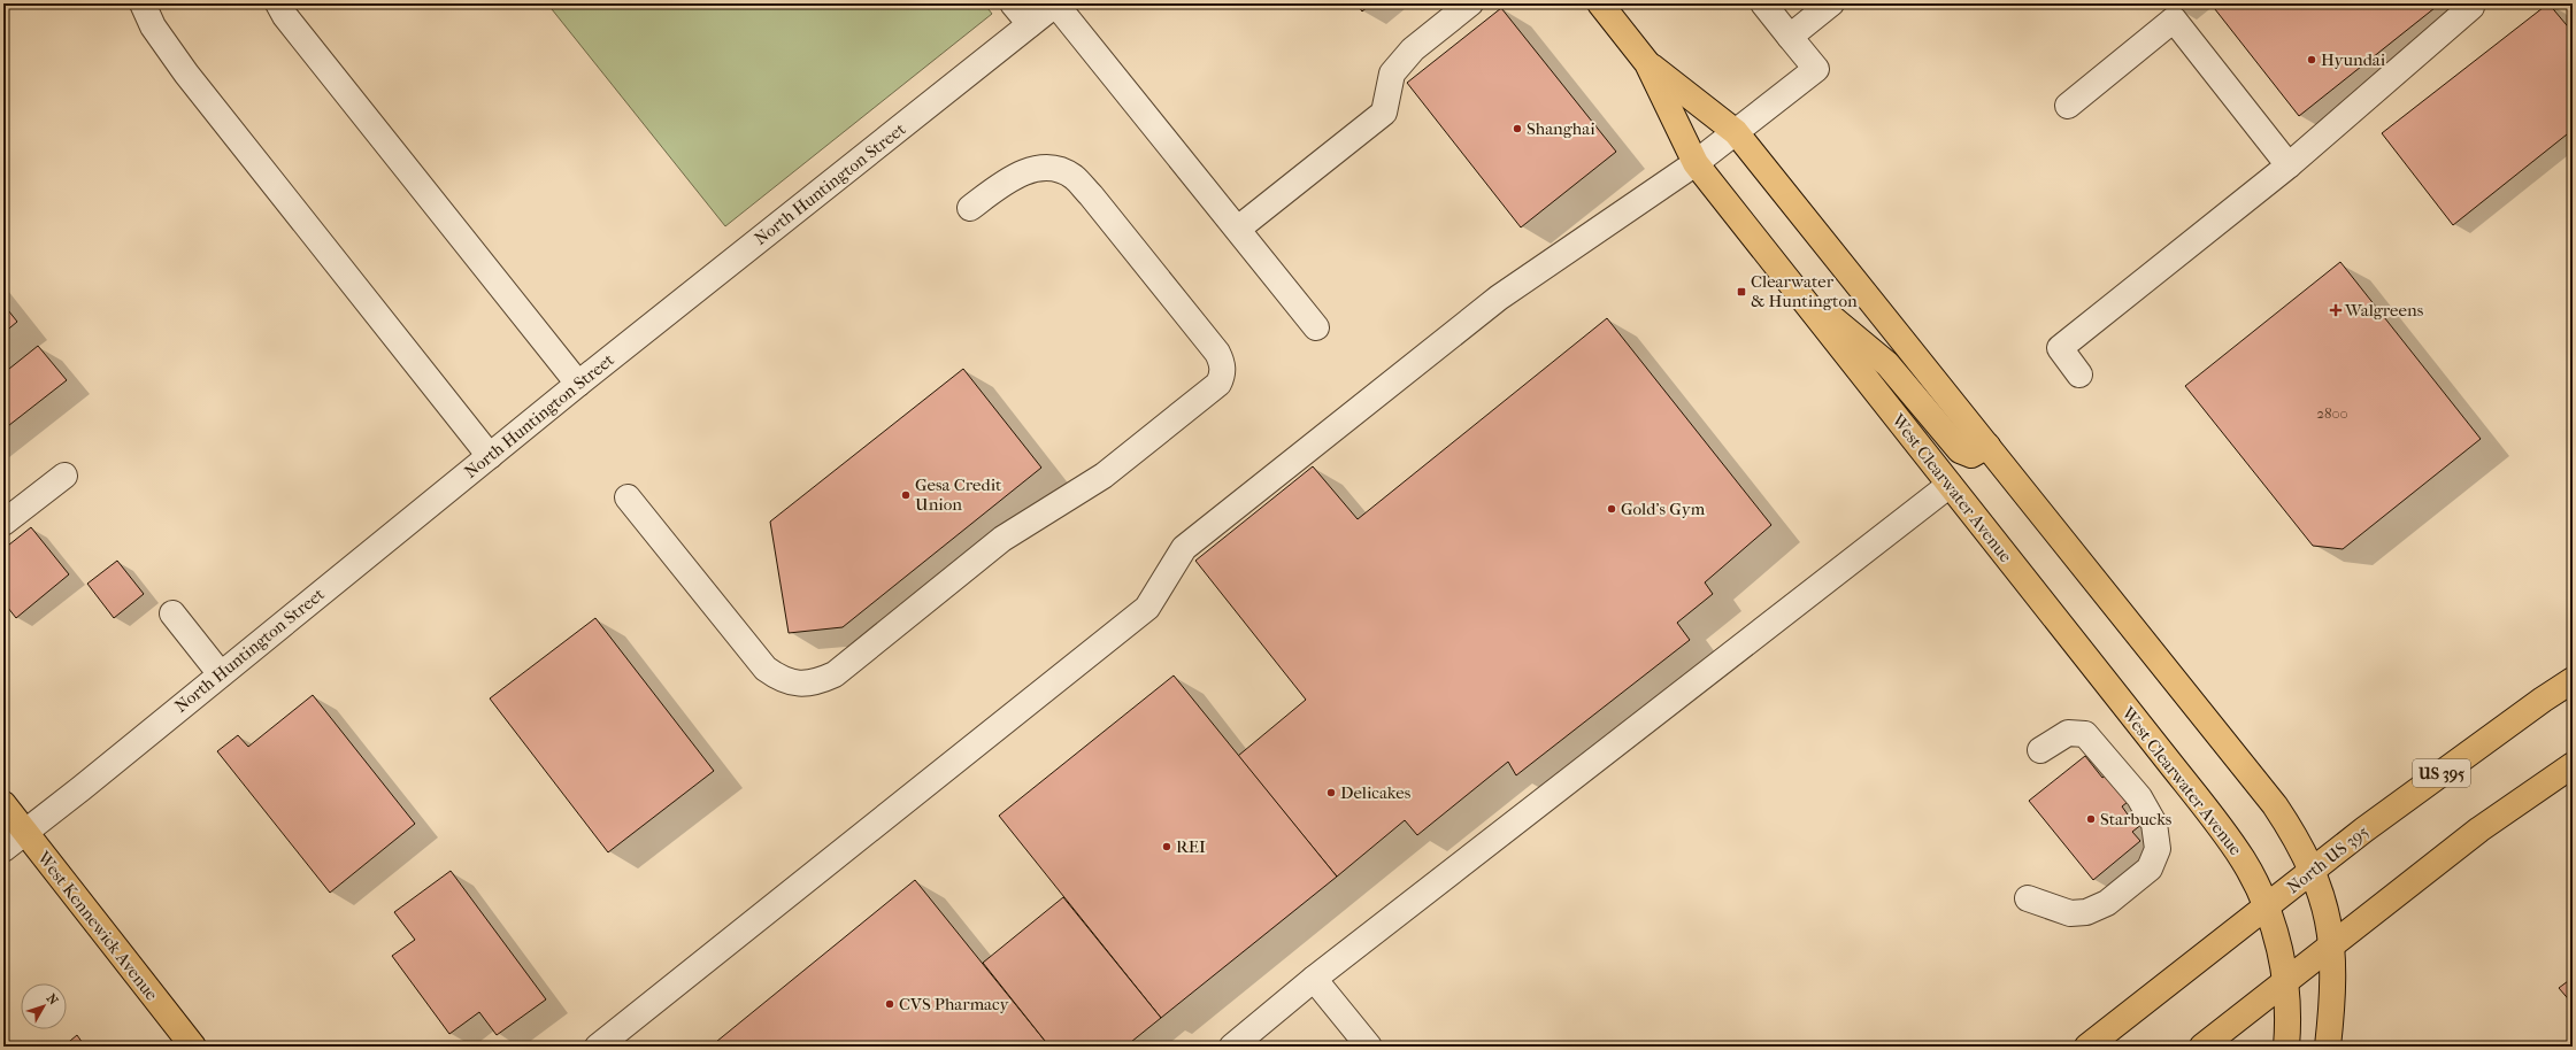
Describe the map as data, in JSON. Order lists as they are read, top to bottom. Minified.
{"streets":{"main road":["West Clearwater Avenue","US 395","North US 395","West Kennewick Avenue"],"street":["North Huntington Street"]},"crossings":[["North Huntington Street","West Kennewick Avenue"],["West Clearwater Avenue","North US 395"]],"places":{"other":["Hyundai","Shanghai","Gesa Credit Union","Gold's Gym","Delicakes","Starbucks","REI","CVS Pharmacy"],"transit":["Clearwater & Huntington"],"health":["Walgreens"]},"house_numbers":["2800"],"north":"top right"}
